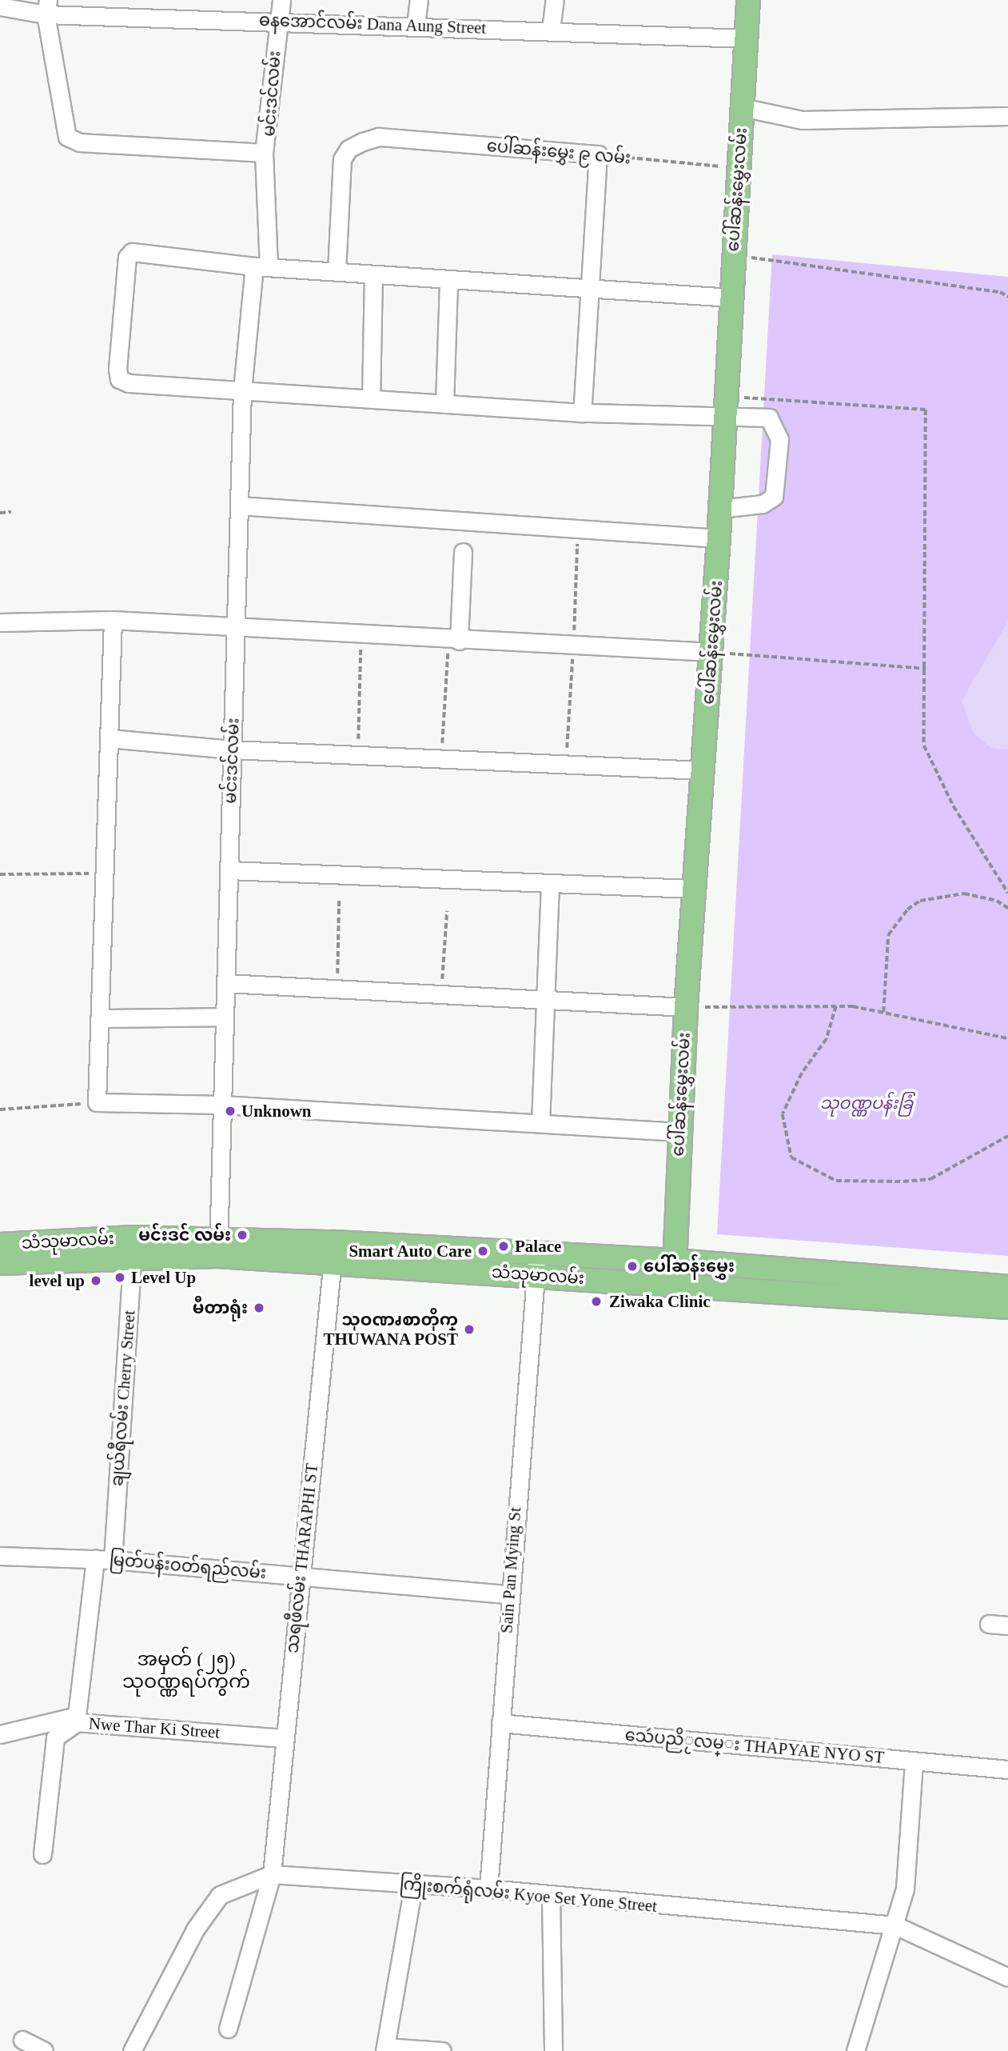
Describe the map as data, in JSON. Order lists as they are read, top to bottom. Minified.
{"streets":{"main road":["ပေါ်ဆန်းမွှေးလမ်း","သံသုမာလမ်း"],"street":["ဓနအောင်လမ်း Dana Aung Street","မင်းဒင်လမ်း","ပေါ်ဆန်းမွှေး ၉ လမ်း","ချယ်ရီလမ်း Cherry Street","သရဖီလမ်း THARAPHI ST","မြတ်ပန်းဝတ်ရည်လမ်း","Sain Pan Mying St","Nwe Thar Ki Street","သေဴပညိႂလမ္း THAPYAE NYO ST","ကြိုးစက်ရုံလမ်း Kyoe Set Yone Street"]},"crossings":[["ဓနအောင်လမ်း Dana Aung Street","မင်းဒင်လမ်း"],["ဓနအောင်လမ်း Dana Aung Street","ပေါ်ဆန်းမွှေးလမ်း"],["မင်းဒင်လမ်း","သံသုမာလမ်း"],["ပေါ်ဆန်းမွှေး ၉ လမ်း","ပေါ်ဆန်းမွှေးလမ်း"],["ပေါ်ဆန်းမွှေးလမ်း","သံသုမာလမ်း"],["သံသုမာလမ်း","ချယ်ရီလမ်း Cherry Street"],["သံသုမာလမ်း","သရဖီလမ်း THARAPHI ST"],["သံသုမာလမ်း","Sain Pan Mying St"],["ချယ်ရီလမ်း Cherry Street","မြတ်ပန်းဝတ်ရည်လမ်း"],["သရဖီလမ်း THARAPHI ST","မြတ်ပန်းဝတ်ရည်လမ်း"],["သရဖီလမ်း THARAPHI ST","Nwe Thar Ki Street"],["သရဖီလမ်း THARAPHI ST","ကြိုးစက်ရုံလမ်း Kyoe Set Yone Street"],["မြတ်ပန်းဝတ်ရည်လမ်း","Sain Pan Mying St"],["Sain Pan Mying St","သေဴပညိႂလမ္း THAPYAE NYO ST"],["Sain Pan Mying St","ကြိုးစက်ရုံလမ်း Kyoe Set Yone Street"]],"districts":["အမှတ် (၂၅) သုဝဏ္ဏရပ်ကွက်"],"parks":["သုဝဏ္ဏပန်းခြံ"],"places":["Unknown","မင်းဒင် လမ်း","Palace","Smart Auto Care","ပေါ်ဆန်းမွှေး","Level Up","level up","Ziwaka Clinic","မီတာရုံး","သုဝဏၧစာတိုက္ THUWANA POST"]}
